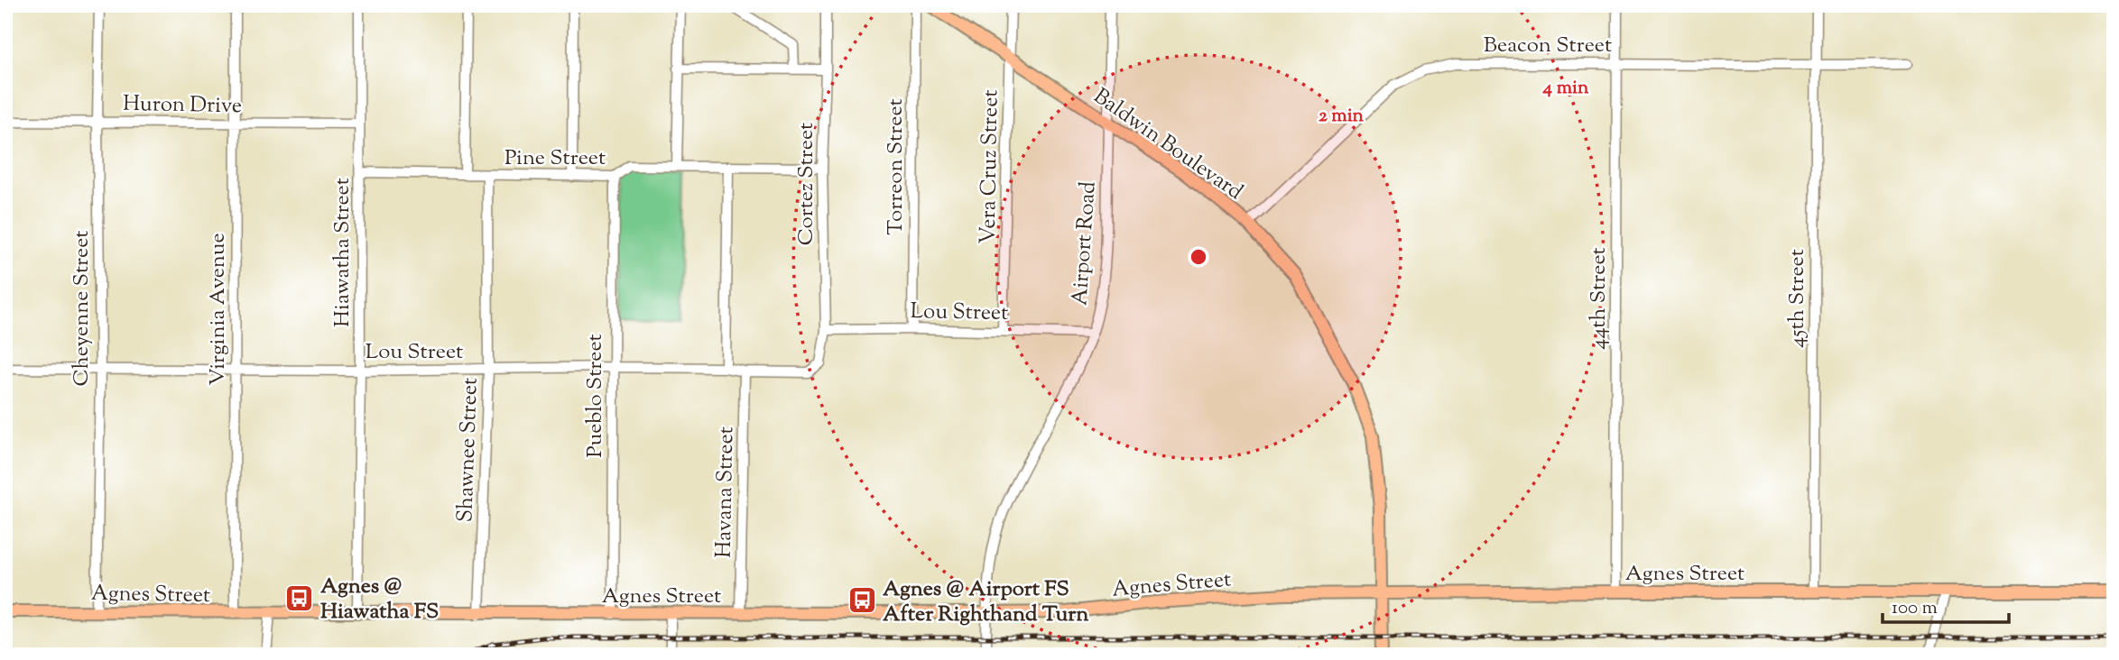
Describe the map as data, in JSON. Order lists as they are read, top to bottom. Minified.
{"streets":{"main road":["Baldwin Boulevard","Agnes Street"],"street":["Beacon Street","Huron Drive","Pine Street","Torreon Street","Vera Cruz Street","Cortez Street","Airport Road","Hiawatha Street","44th Street","45th Street","Cheyenne Street","Virginia Avenue","Lou Street","Pueblo Street","Shawnee Street","Havana Street"]},"crossings":[["Beacon Street","Baldwin Boulevard"],["Beacon Street","44th Street"],["Beacon Street","45th Street"],["Huron Drive","Hiawatha Street"],["Huron Drive","Cheyenne Street"],["Huron Drive","Virginia Avenue"],["Baldwin Boulevard","Vera Cruz Street"],["Baldwin Boulevard","Airport Road"],["Baldwin Boulevard","Agnes Street"],["Pine Street","Cortez Street"],["Pine Street","Hiawatha Street"],["Pine Street","Pueblo Street"],["Pine Street","Shawnee Street"],["Torreon Street","Lou Street"],["Vera Cruz Street","Lou Street"],["Cortez Street","Lou Street"],["Airport Road","Lou Street"],["Airport Road","Agnes Street"],["Hiawatha Street","Lou Street"],["Hiawatha Street","Agnes Street"],["44th Street","Agnes Street"],["45th Street","Agnes Street"],["Cheyenne Street","Lou Street"],["Cheyenne Street","Agnes Street"],["Virginia Avenue","Lou Street"],["Virginia Avenue","Agnes Street"],["Lou Street","Pueblo Street"],["Lou Street","Shawnee Street"],["Lou Street","Havana Street"],["Pueblo Street","Agnes Street"],["Shawnee Street","Agnes Street"],["Havana Street","Agnes Street"]],"places":{"bus stop":["Agnes @ Hiawatha FS","Agnes @ Airport FS After Righthand Turn"]},"scale_bar":"100 m","rings":["4 min","2 min"]}
